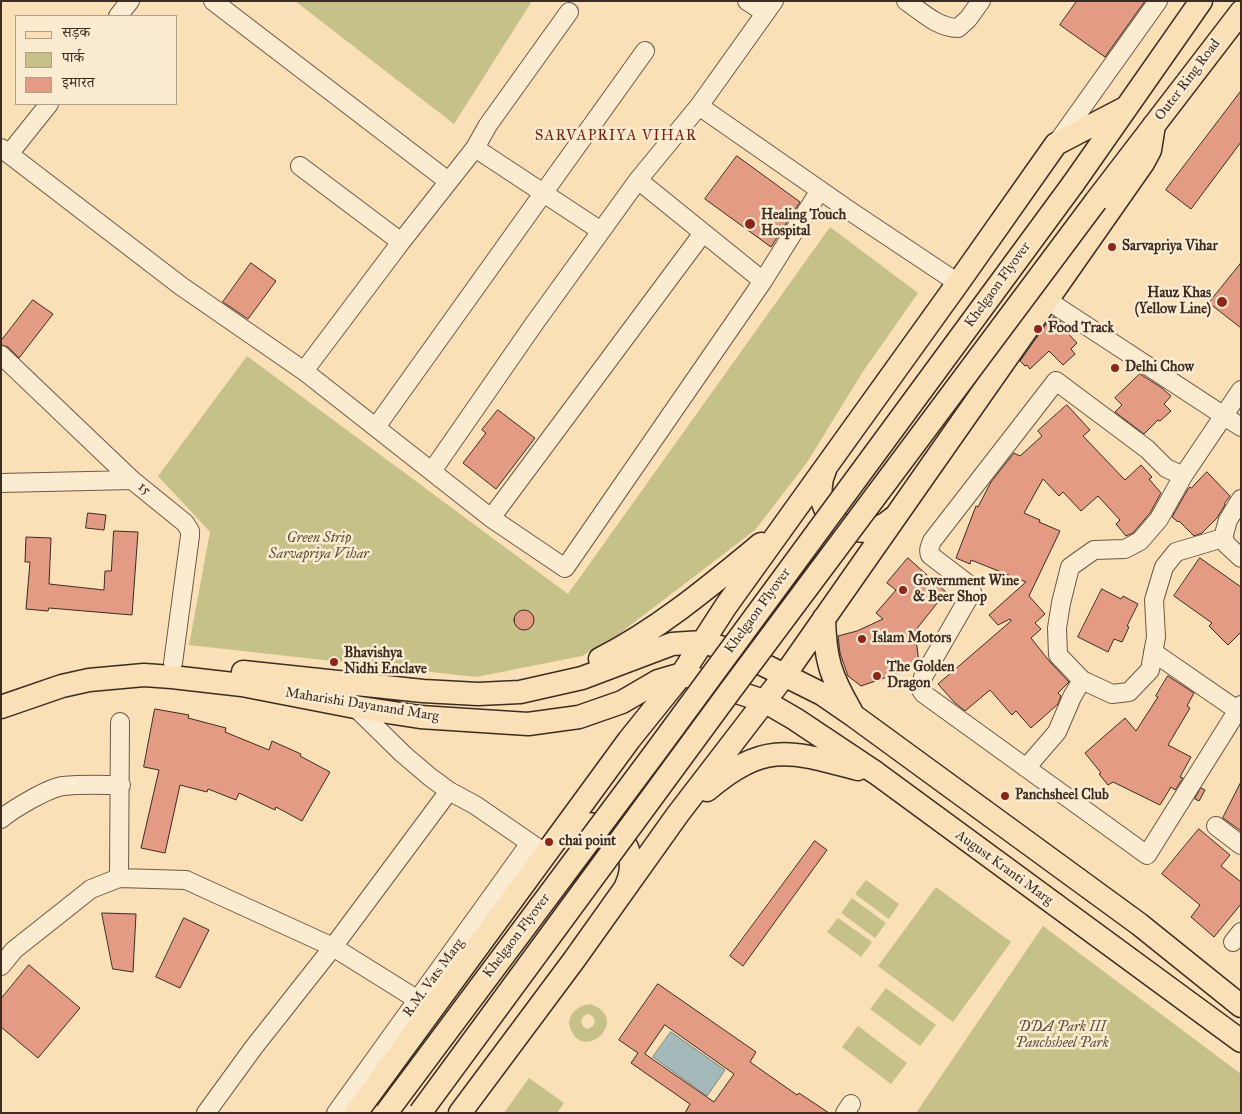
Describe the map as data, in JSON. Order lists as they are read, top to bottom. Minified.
{"streets":{"main road":["Outer Ring Road","Khelgaon Flyover","Maharishi Dayanand Marg","August Kranti Marg"],"street":["15","R.M. Vats Marg"]},"crossings":[["Outer Ring Road","Khelgaon Flyover"],["Maharishi Dayanand Marg","August Kranti Marg"]],"districts":["SARVAPRIYA VIHAR"],"parks":["Green Strip Sarvapriya Vihar","DDA Park III Panchsheel Park"],"places":["Healing Touch Hospital","Sarvapriya Vihar","Hauz Khas (Yellow Line)","Food Track","Delhi Chow","Government Wine & Beer Shop","Islam Motors","Bhavishya Nidhi Enclave","The Golden Dragon","Panchsheel Club","chai point"],"legend":["सड़क","पार्क","इमारत"]}
